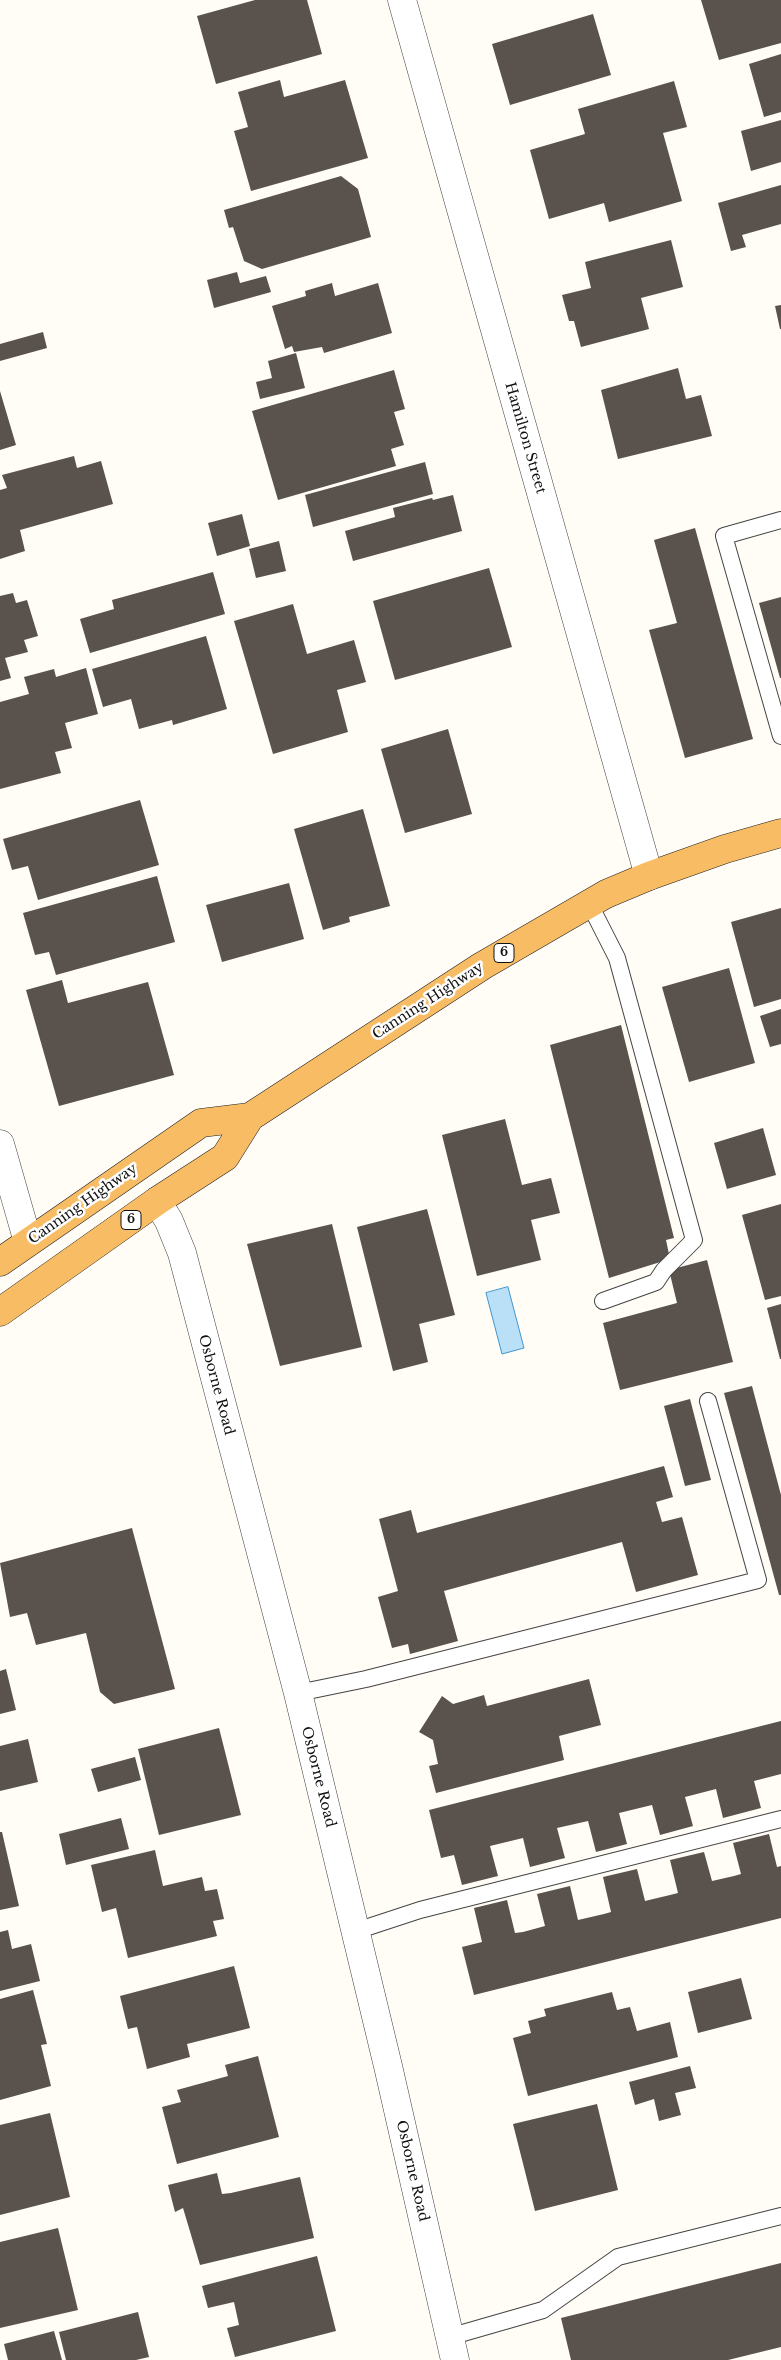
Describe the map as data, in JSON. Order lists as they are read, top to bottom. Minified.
{"streets":{"highway":["6","Canning Highway"],"street":["Hamilton Street","Osborne Road"]},"crossings":[["Hamilton Street","Canning Highway"],["Canning Highway","Osborne Road"]]}
